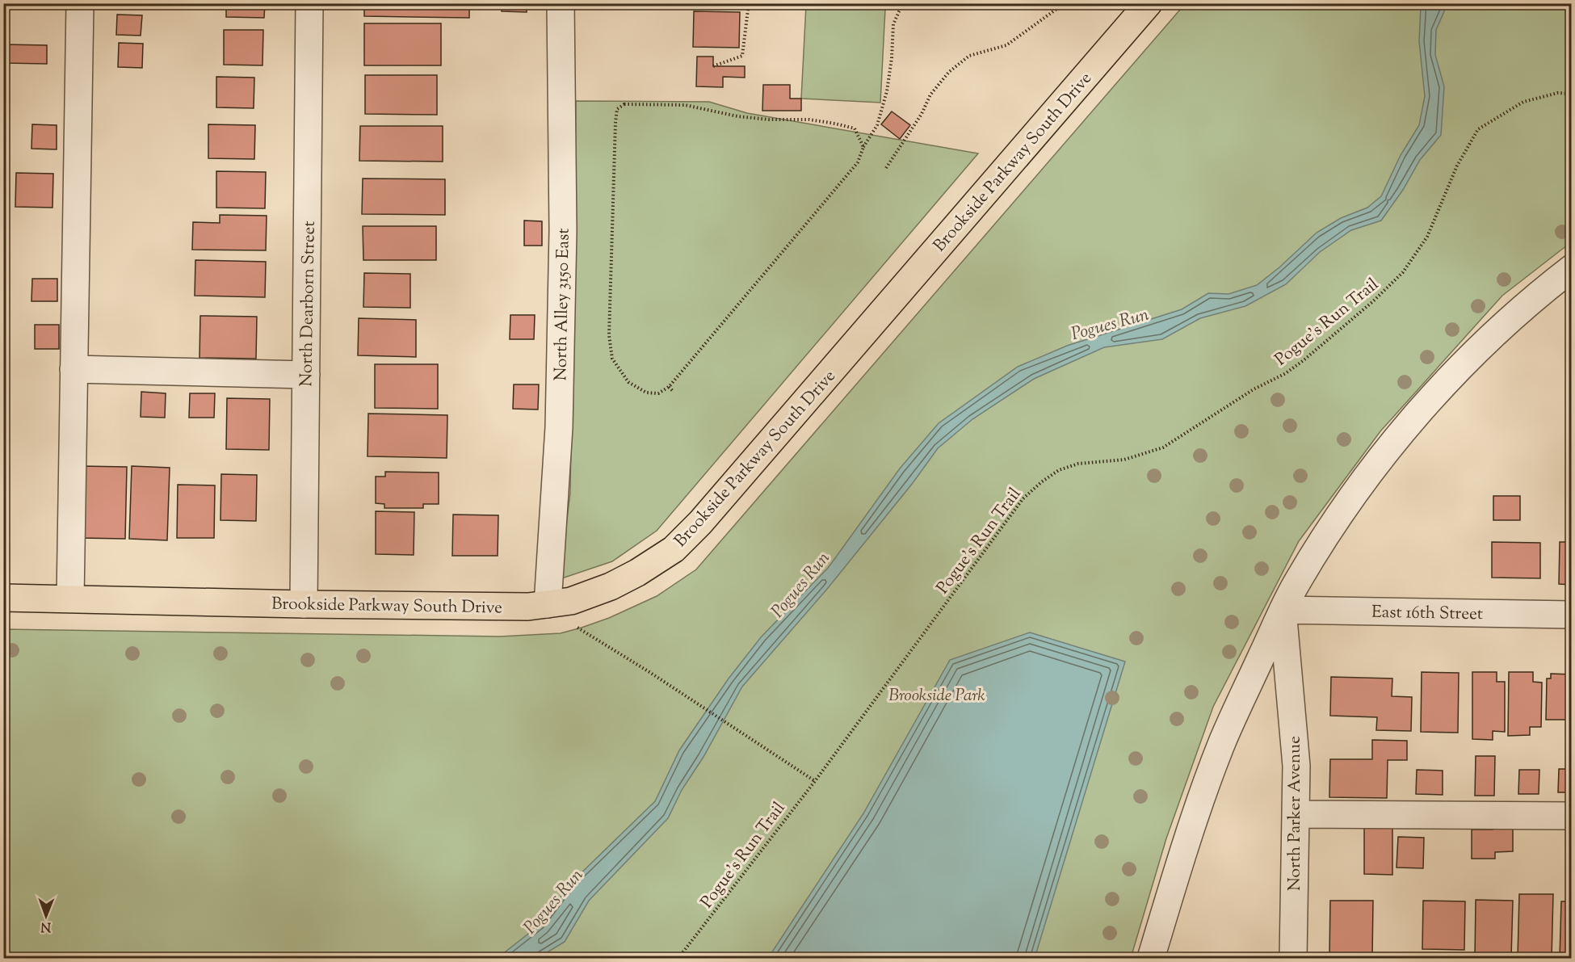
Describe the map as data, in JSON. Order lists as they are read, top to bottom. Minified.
{"streets":{"main road":["Brookside Parkway South Drive"],"street":["North Dearborn Street","North Alley 3150 East","East 16th Street","North Parker Avenue"],"path":["Pogue's Run Trail"]},"crossings":[["Brookside Parkway South Drive","North Dearborn Street"],["Brookside Parkway South Drive","North Alley 3150 East"],["East 16th Street","North Parker Avenue"]],"water":["Pogues Run"],"parks":["Brookside Park"],"north":"bottom"}
